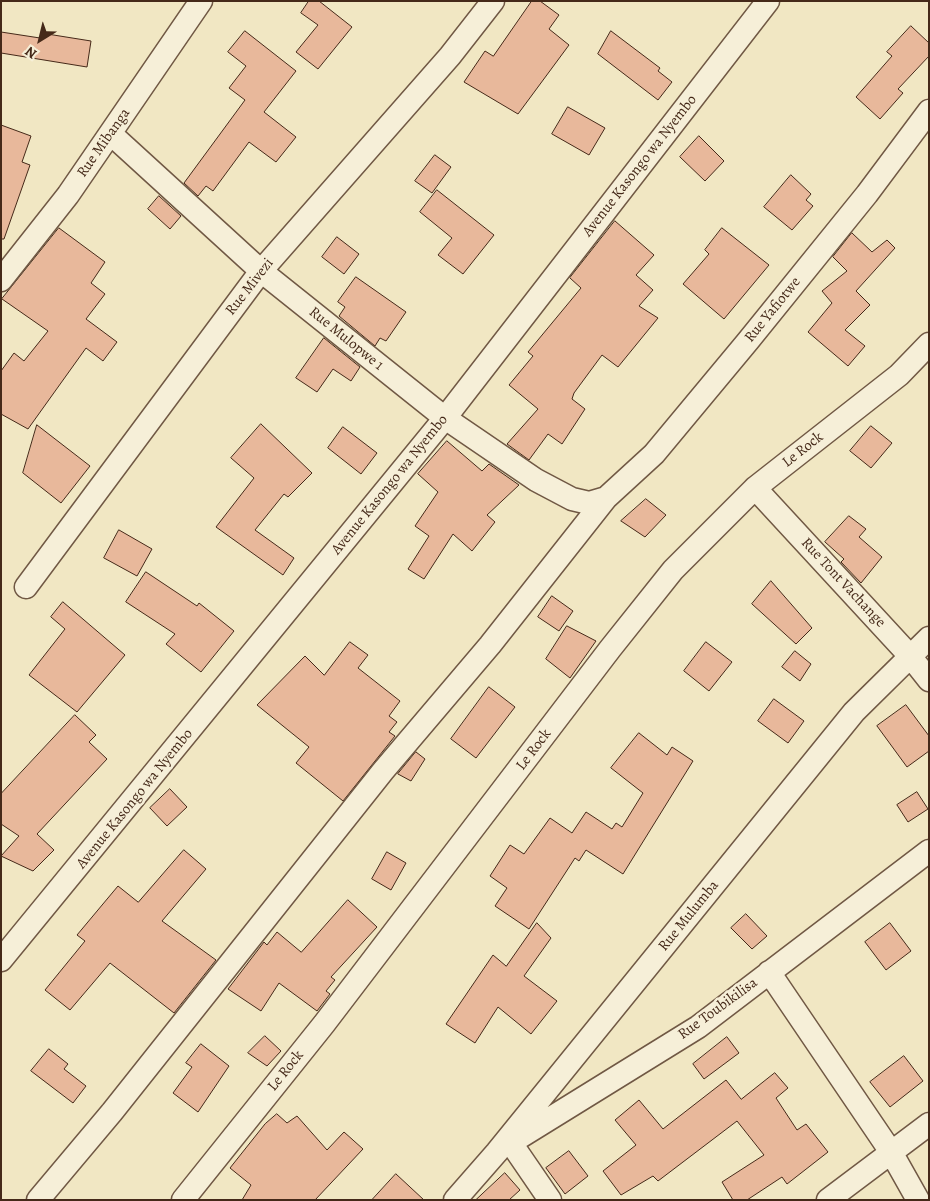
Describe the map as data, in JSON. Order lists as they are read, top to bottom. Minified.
{"streets":{"street":["Rue Mibanga","Avenue Kasongo wa Nyembo","Rue Mivezi","Rue Yafiotwe","Rue Mulopwe 1","Le Rock","Rue Tont Vachange","Rue Mulumba","Rue Toubikilisa"]},"crossings":[["Rue Mibanga","Rue Mulopwe 1"],["Avenue Kasongo wa Nyembo","Rue Mulopwe 1"],["Rue Mivezi","Rue Mulopwe 1"],["Rue Yafiotwe","Rue Mulopwe 1"],["Le Rock","Rue Tont Vachange"],["Rue Tont Vachange","Rue Mulumba"],["Rue Mulumba","Rue Toubikilisa"]],"north":"bottom left"}
